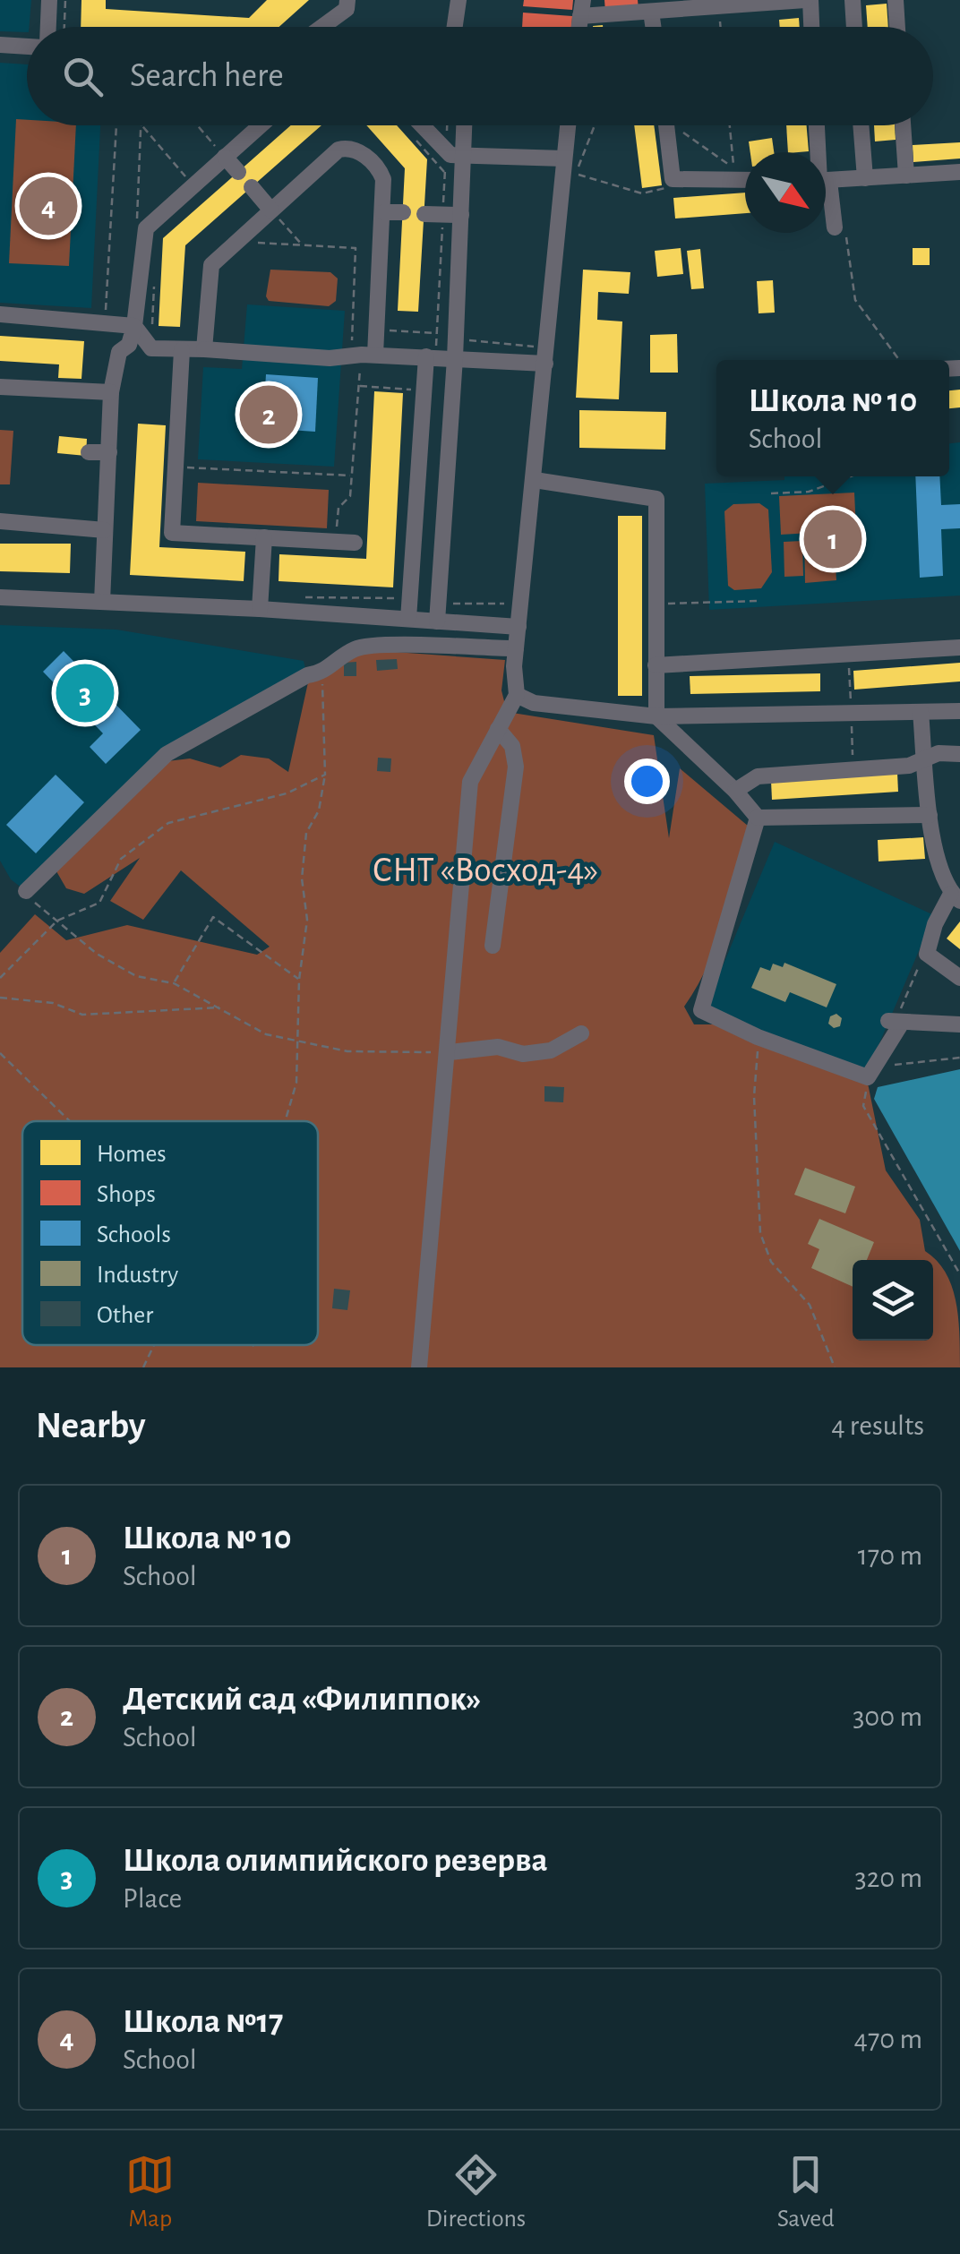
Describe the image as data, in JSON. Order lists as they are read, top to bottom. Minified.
{"parks":["СНТ «Восход-4»"],"legend":["Homes","Shops","Schools","Industry","Other"],"north":"bottom right","page":{"search":"Search here","pins":["4","2","1","3"],"popup":["Школа № 10","School"],"heading":["Nearby","4 results"],"list":[{"mark":"1","name":"Школа № 10","note":"School","value":"170 m"},{"mark":"2","name":"Детский сад «Филиппок»","note":"School","value":"300 m"},{"mark":"3","name":"Школа олимпийского резерва","note":"Place","value":"320 m"},{"mark":"4","name":"Школа №17","note":"School","value":"470 m"}],"nav":["Map","Directions","Saved"]}}
